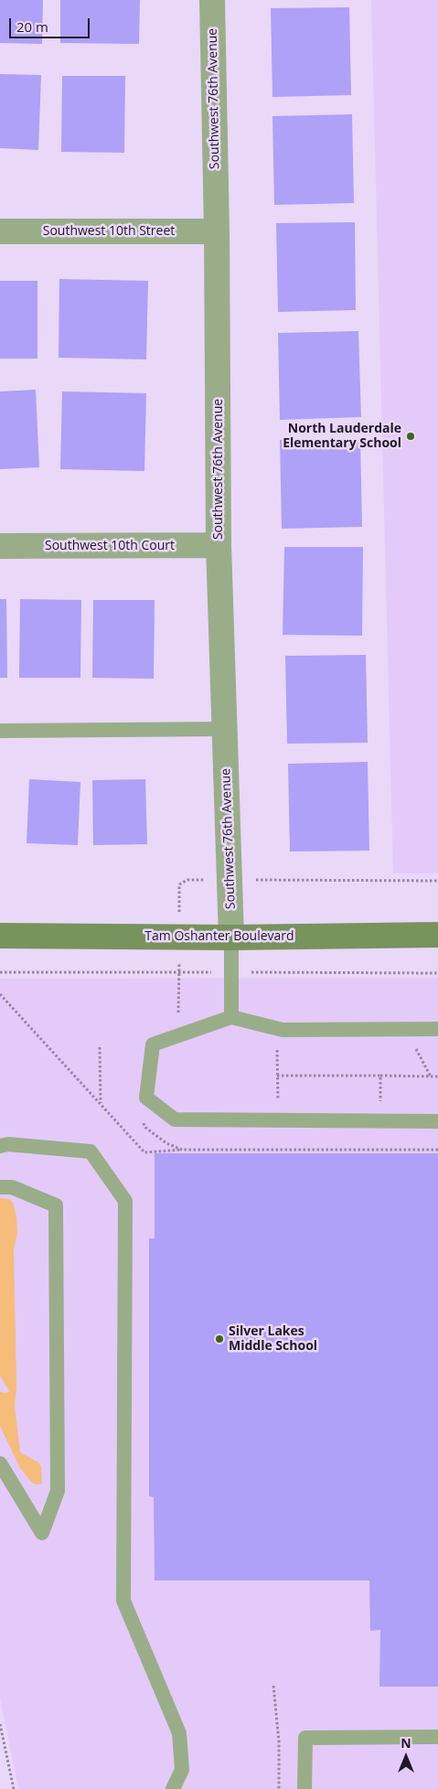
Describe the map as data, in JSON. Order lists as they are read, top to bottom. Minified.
{"streets":{"street":["Southwest 76th Avenue","Southwest 10th Street","Southwest 10th Court","Tam Oshanter Boulevard"]},"crossings":[["Southwest 76th Avenue","Southwest 10th Street"],["Southwest 76th Avenue","Southwest 10th Court"],["Southwest 76th Avenue","Tam Oshanter Boulevard"]],"places":["North Lauderdale Elementary School","Silver Lakes Middle School"],"scale_bar":"20 m","north":"top"}
